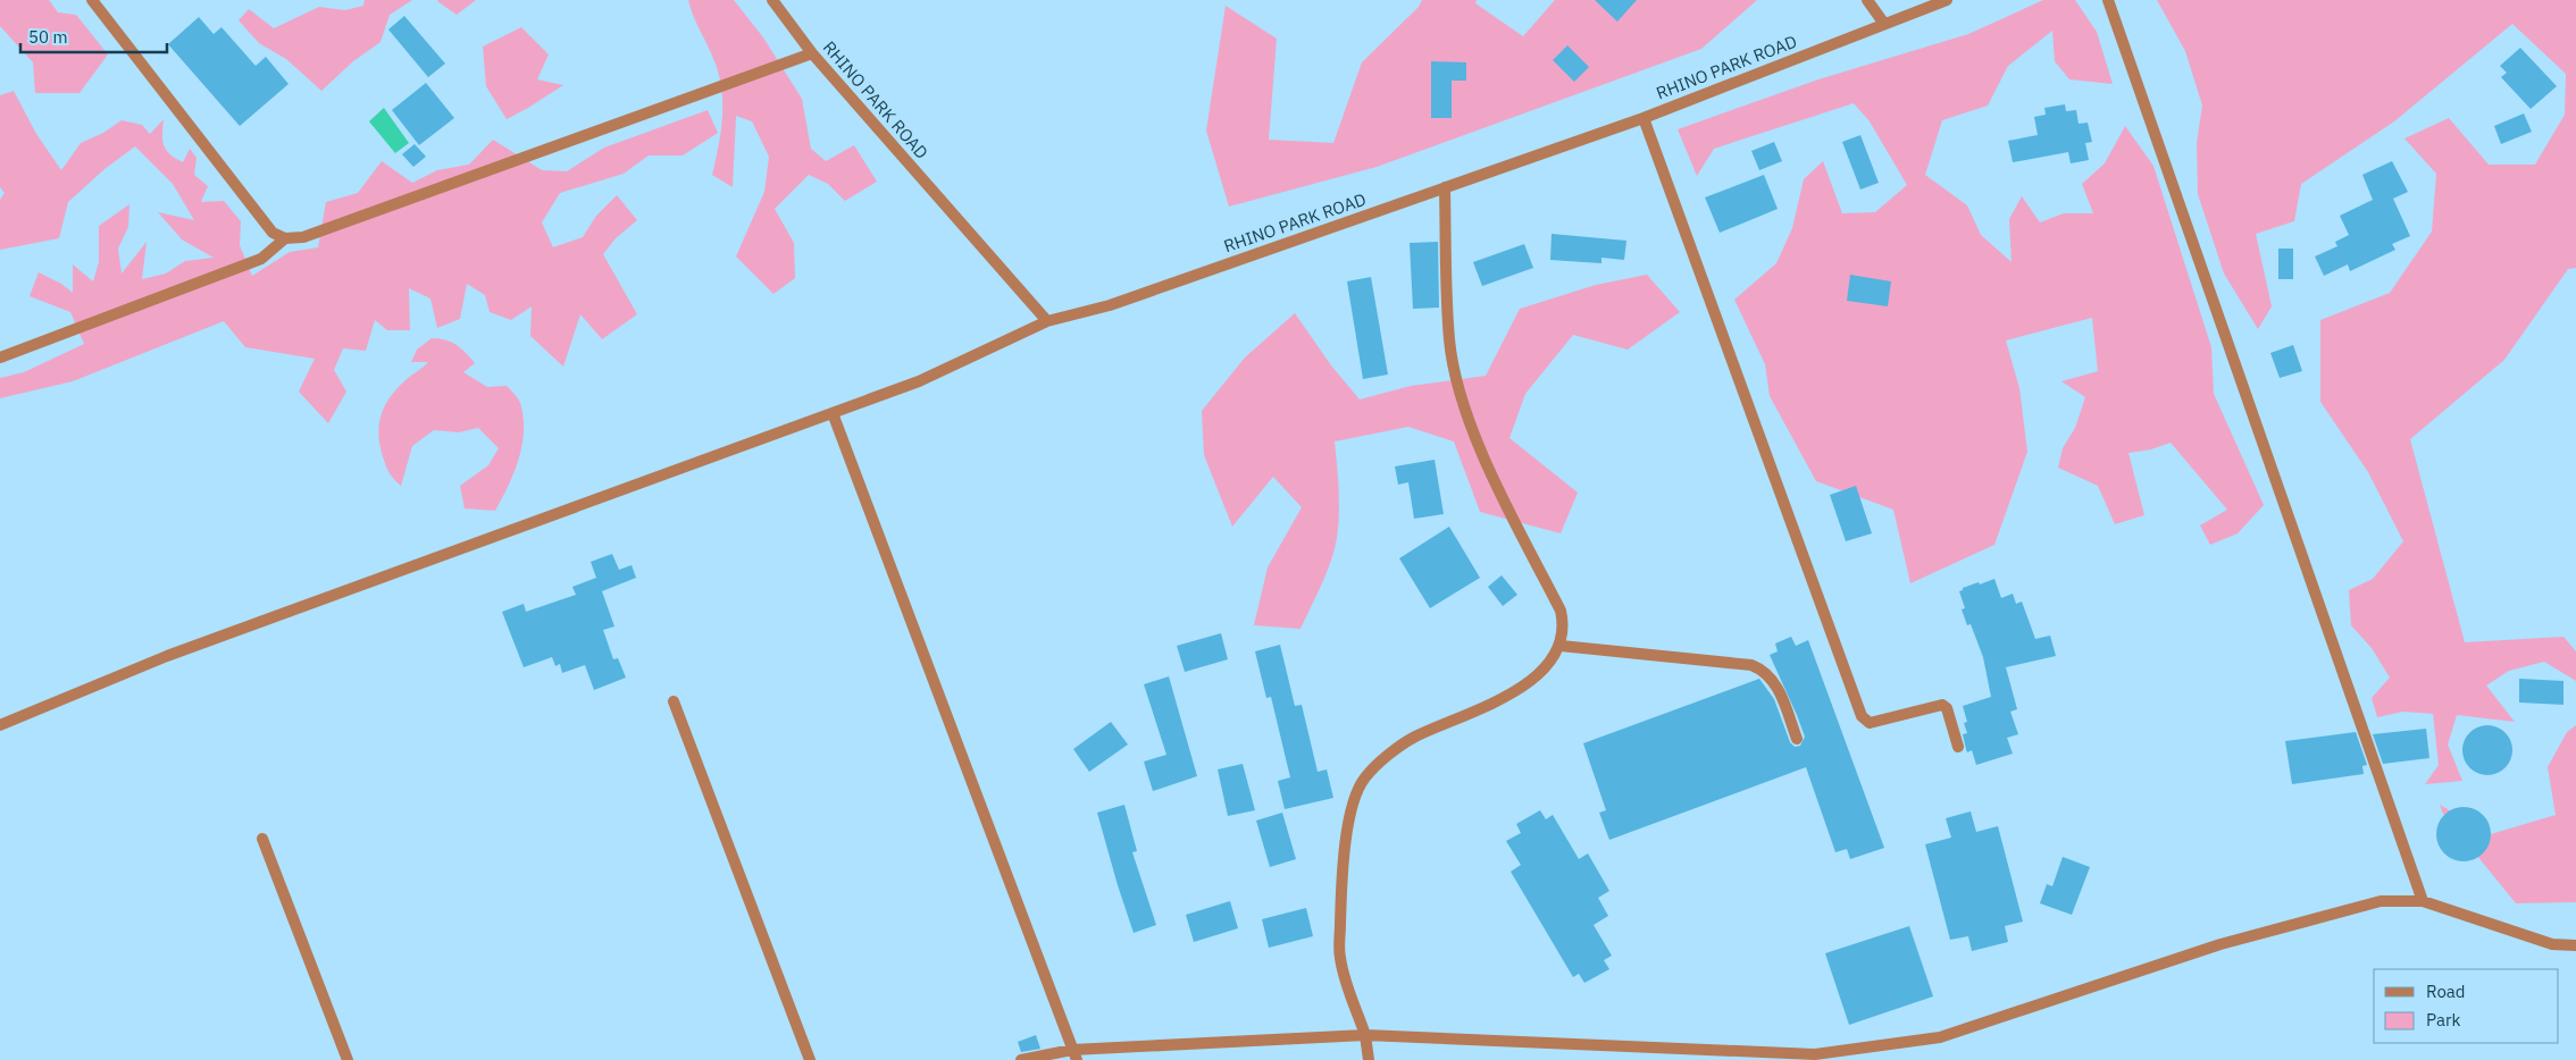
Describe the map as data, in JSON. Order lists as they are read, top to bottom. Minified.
{"streets":{"street":["RHINO PARK ROAD"]},"legend":["Road","Park"],"scale_bar":"50 m"}
